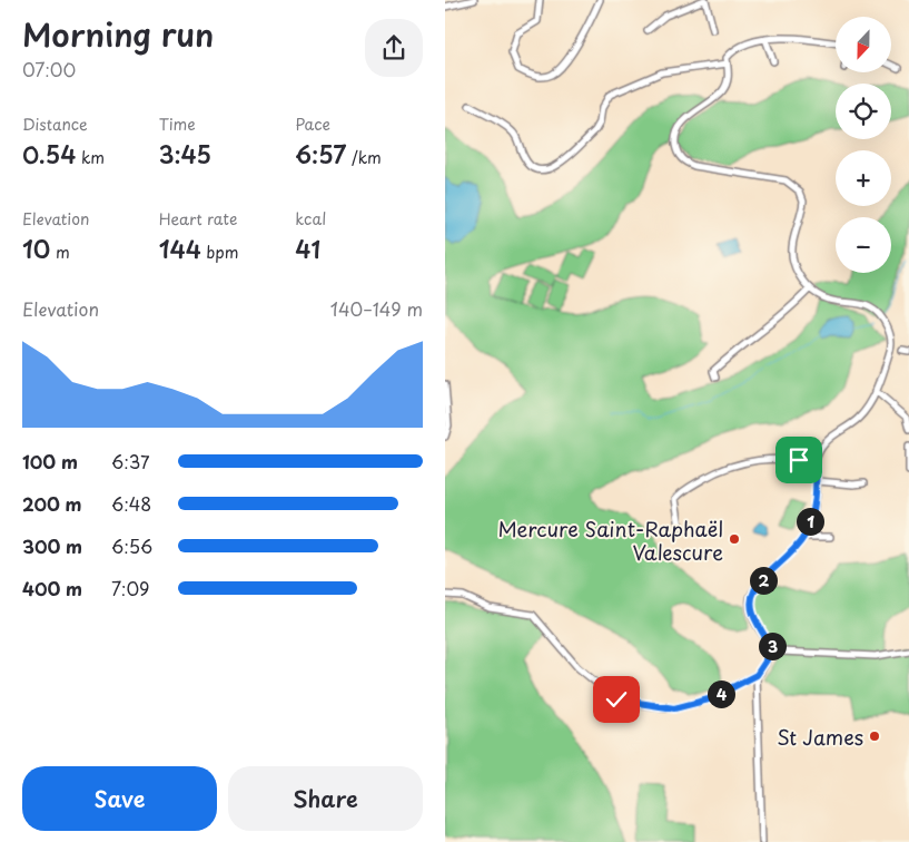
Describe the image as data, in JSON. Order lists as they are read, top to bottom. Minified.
{"places":["Mercure Saint-Raphaël Valescure","St James"],"north":"bottom","page":{"heading":["Morning run","07:00"],"map_buttons":["+","−"],"stats":[["Distance","0.54 km"],["Time","3:45"],["Pace","6:57 /km"],["Elevation","10 m"],["Heart rate","144 bpm"],["kcal","41"]],"chart":["Elevation","140–149 m"],"list":[{"name":"100 m","note":"6:37"},{"name":"200 m","note":"6:48"},{"name":"300 m","note":"6:56"},{"name":"400 m","note":"7:09"}],"pins":["1","2","3","4"],"buttons":["Save","Share"]}}
